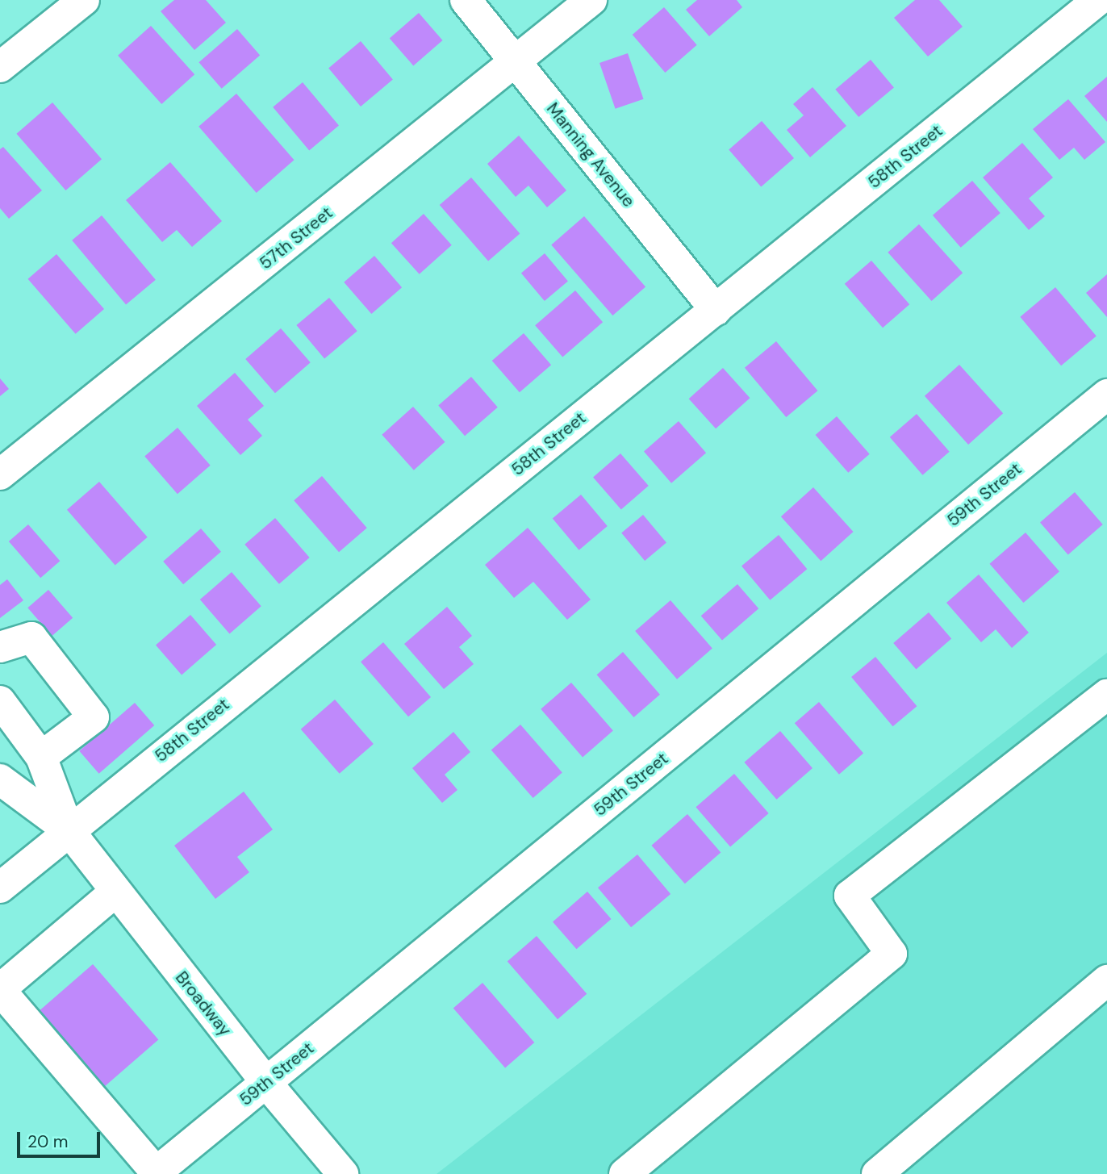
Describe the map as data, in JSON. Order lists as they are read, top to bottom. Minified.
{"streets":{"street":["Manning Avenue","58th Street","57th Street","59th Street","Broadway"]},"crossings":[["Manning Avenue","58th Street"],["Manning Avenue","57th Street"],["58th Street","Broadway"],["59th Street","Broadway"]],"scale_bar":"20 m"}
